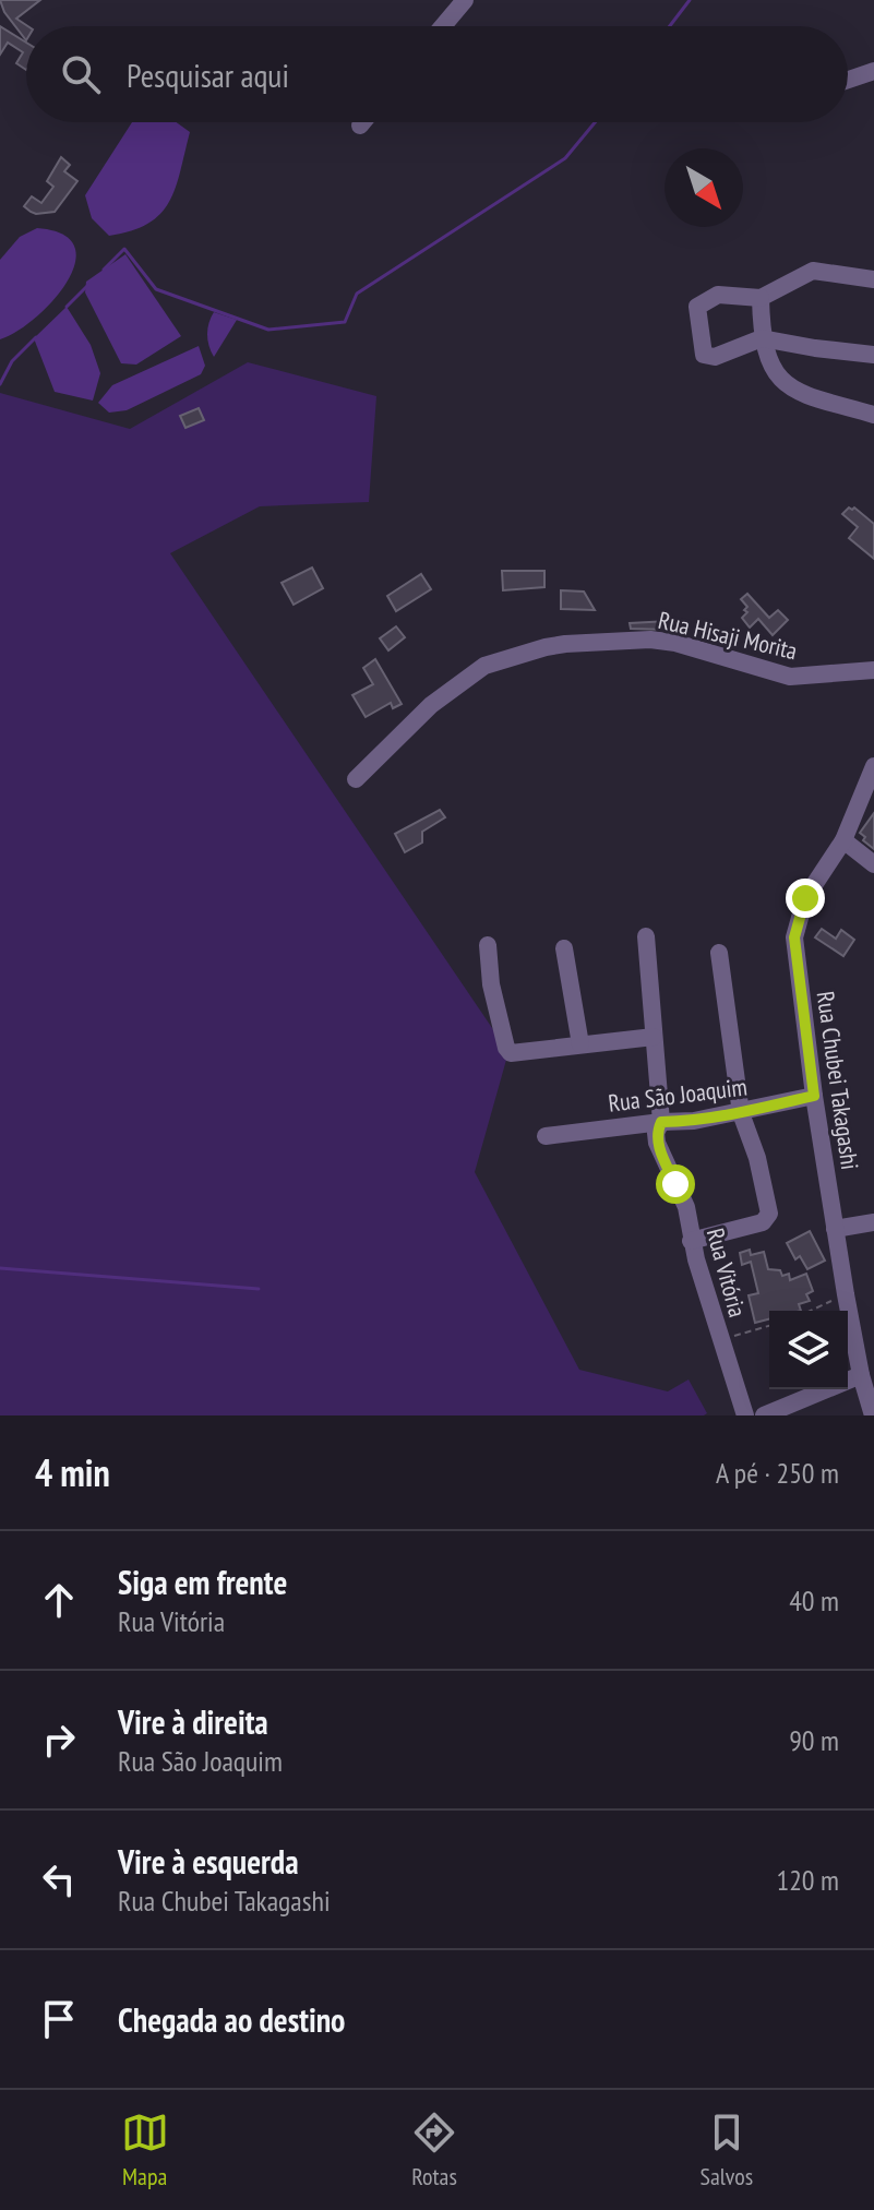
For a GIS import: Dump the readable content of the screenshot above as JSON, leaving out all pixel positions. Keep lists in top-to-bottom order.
{
  "streets": {
    "street": [
      "Rua Hisaji Morita",
      "Rua Chubei Takagashi",
      "Rua São Joaquim",
      "Rua Vitória"
    ]
  },
  "crossings": [
    ["Rua Chubei Takagashi", "Rua São Joaquim"],
    ["Rua São Joaquim", "Rua Vitória"]
  ],
  "north": "bottom right",
  "page": {
    "search": "Pesquisar aqui",
    "heading": ["4 min", "A pé · 250 m"],
    "list": [
      ["Siga em frente", "Rua Vitória", "40 m"],
      ["Vire à direita", "Rua São Joaquim", "90 m"],
      ["Vire à esquerda", "Rua Chubei Takagashi", "120 m"],
      "Chegada ao destino"
    ],
    "nav": ["Mapa", "Rotas", "Salvos"]
  }
}
